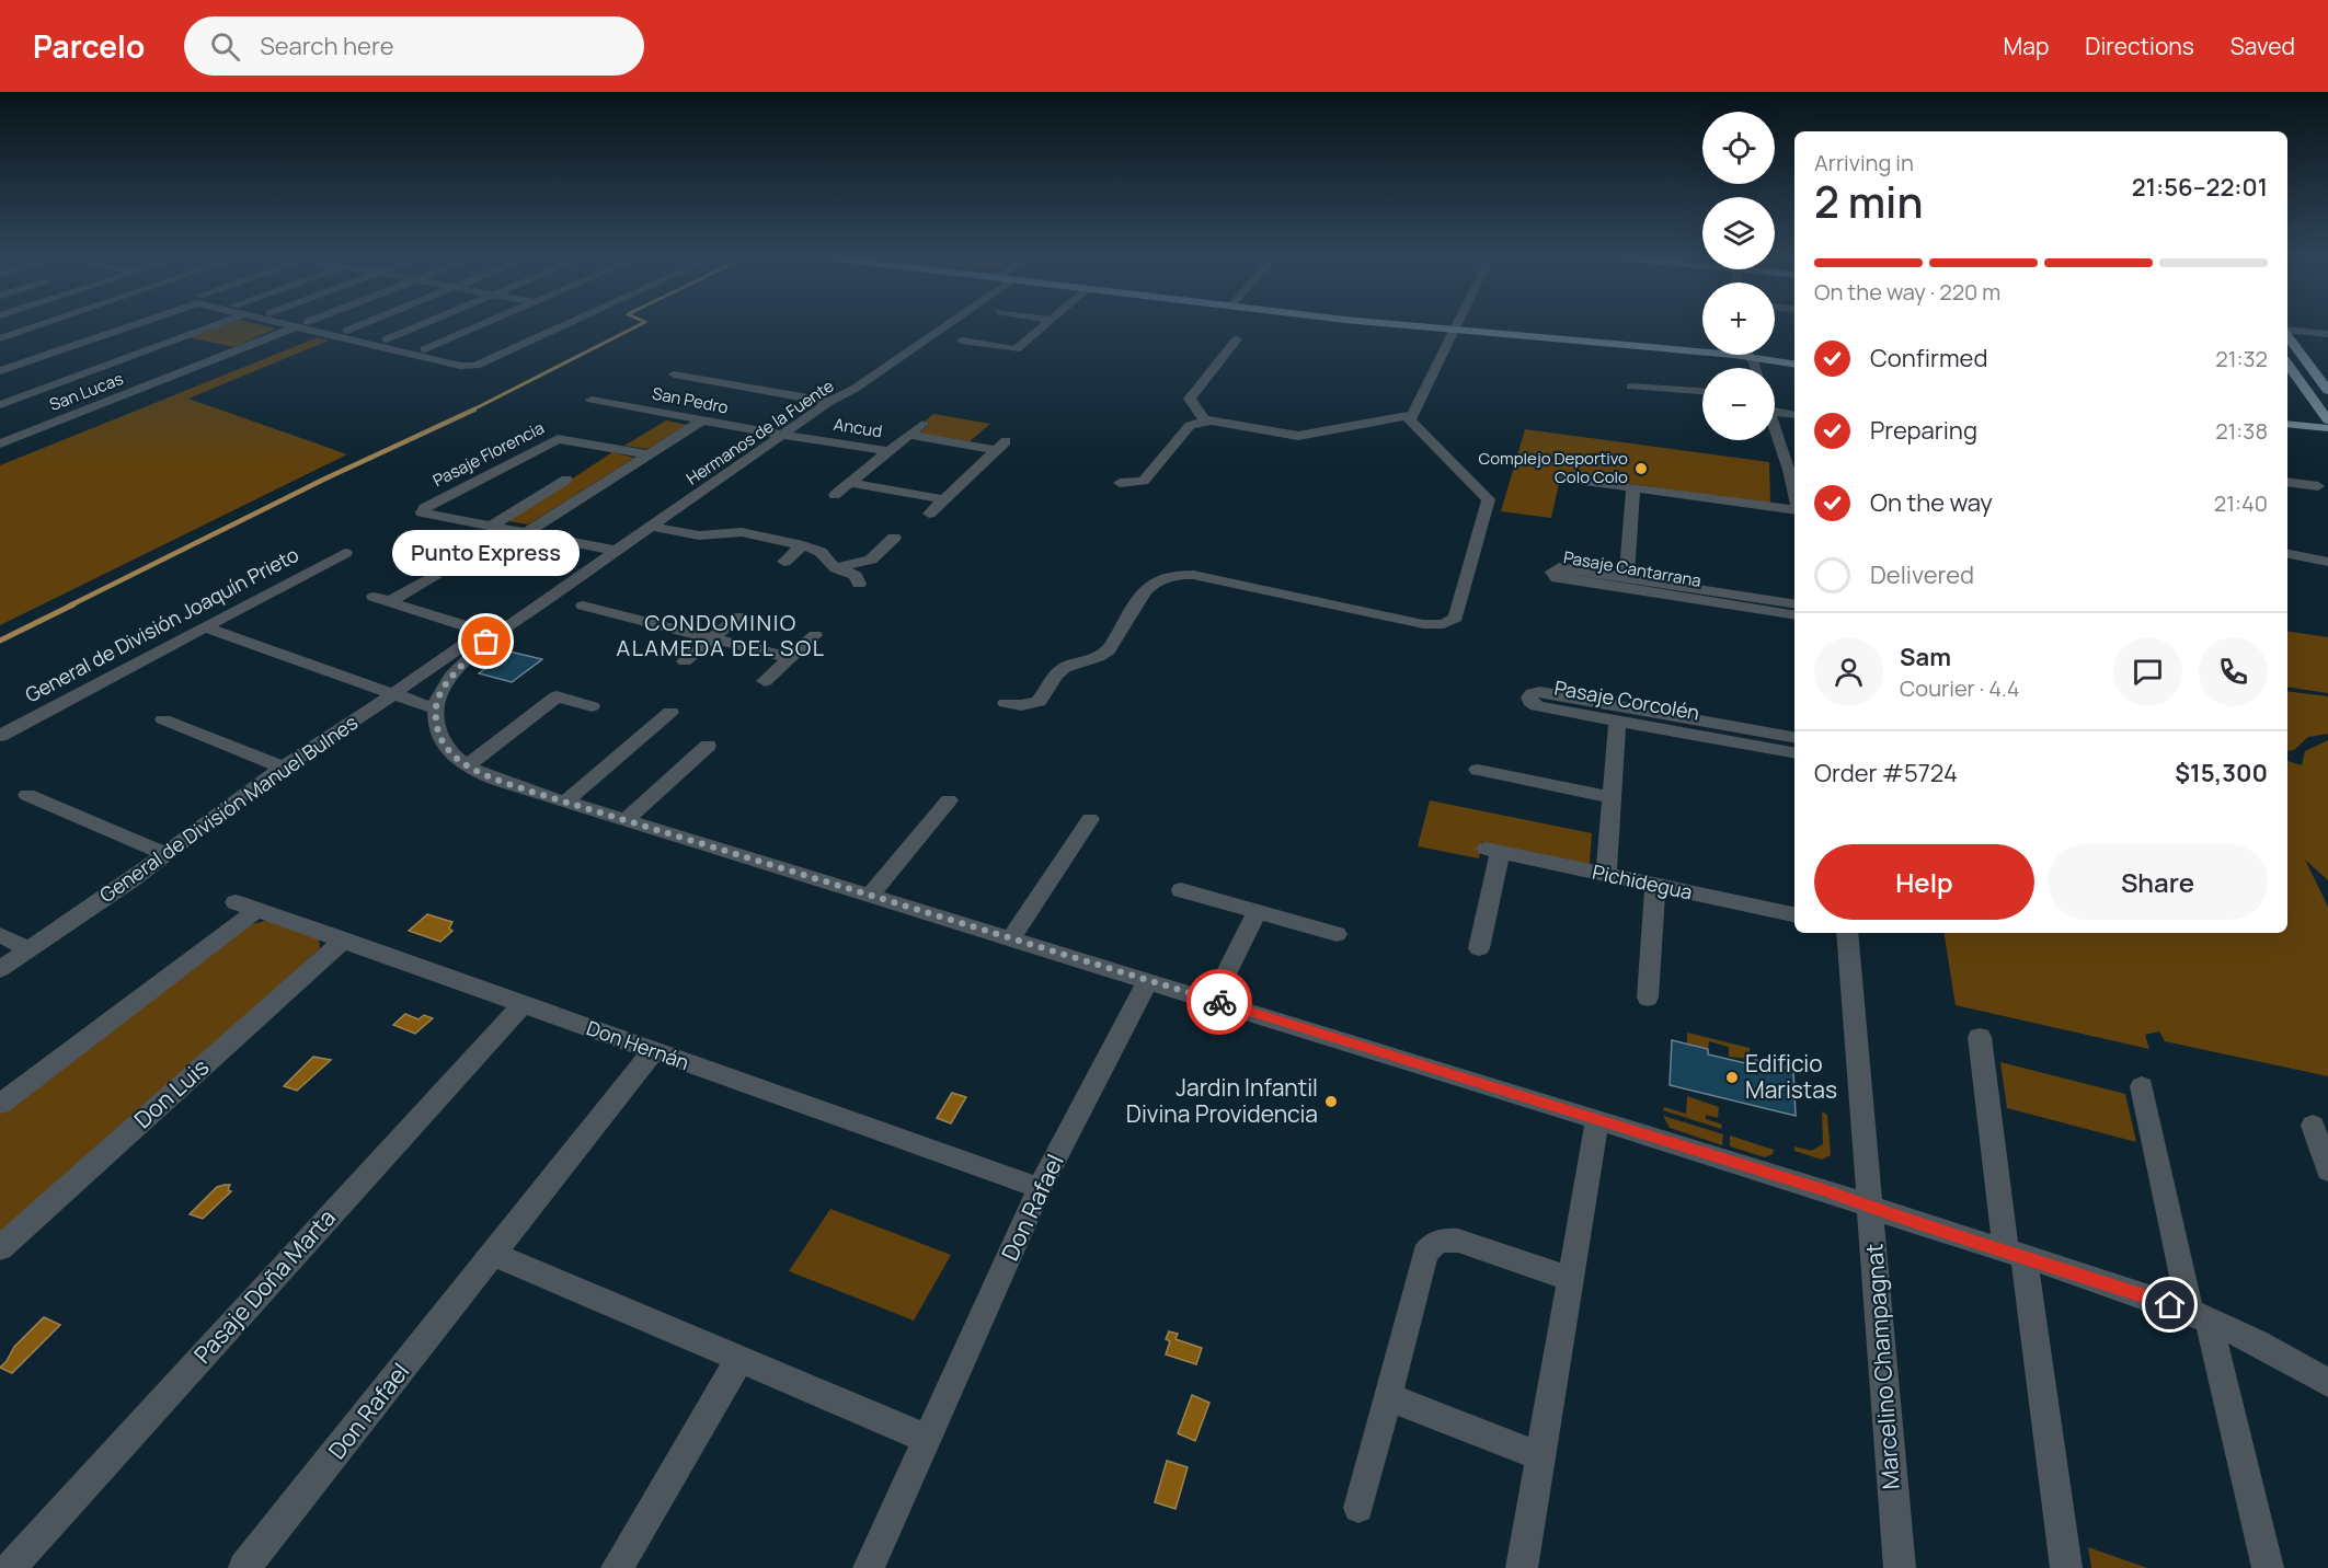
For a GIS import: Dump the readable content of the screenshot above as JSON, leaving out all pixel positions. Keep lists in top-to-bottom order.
{
  "streets": {
    "street": [
      "San Lucas",
      "San Pedro",
      "Ancud",
      "Hermanos de la Fuente",
      "Pasaje Florencia",
      "Pasaje Cantarrana",
      "General de División Joaquín Prieto",
      "Pasaje Corcolén",
      "General de División Manuel Bulnes",
      "Pichidegua",
      "Don Hernán",
      "Don Luis",
      "Don Rafael",
      "Pasaje Doña Marta",
      "Marcelino Champagnat"
    ]
  },
  "crossings": [
    ["San Pedro", "Ancud"],
    ["San Pedro", "Hermanos de la Fuente"],
    ["Ancud", "Hermanos de la Fuente"],
    ["Hermanos de la Fuente", "Pasaje Florencia"],
    ["Hermanos de la Fuente", "General de División Manuel Bulnes"],
    ["Don Hernán", "Don Luis"],
    ["Don Hernán", "Don Rafael"],
    ["Don Hernán", "Pasaje Doña Marta"]
  ],
  "districts": ["CONDOMINIO ALAMEDA DEL SOL"],
  "places": [
    "Complejo Deportivo Colo Colo",
    "Punto Express",
    "Edificio Maristas",
    "Jardin Infantil Divina Providencia"
  ],
  "page": {
    "header": "Parcelo",
    "search": "Search here",
    "nav": ["Map", "Directions", "Saved"],
    "map_buttons": ["+", "−"],
    "heading": ["2 min", "Arriving in", "21:56–22:01"],
    "panel": [
      "Sam",
      "Courier · 4.4",
      "Order #5724",
      "$15,300"
    ],
    "bar": "On the way · 220 m",
    "list": [
      ["Confirmed", "21:32"],
      ["Preparing", "21:38"],
      ["On the way", "21:40"],
      "Delivered"
    ],
    "bubble": "Punto Express",
    "buttons": ["Help", "Share"]
  }
}
